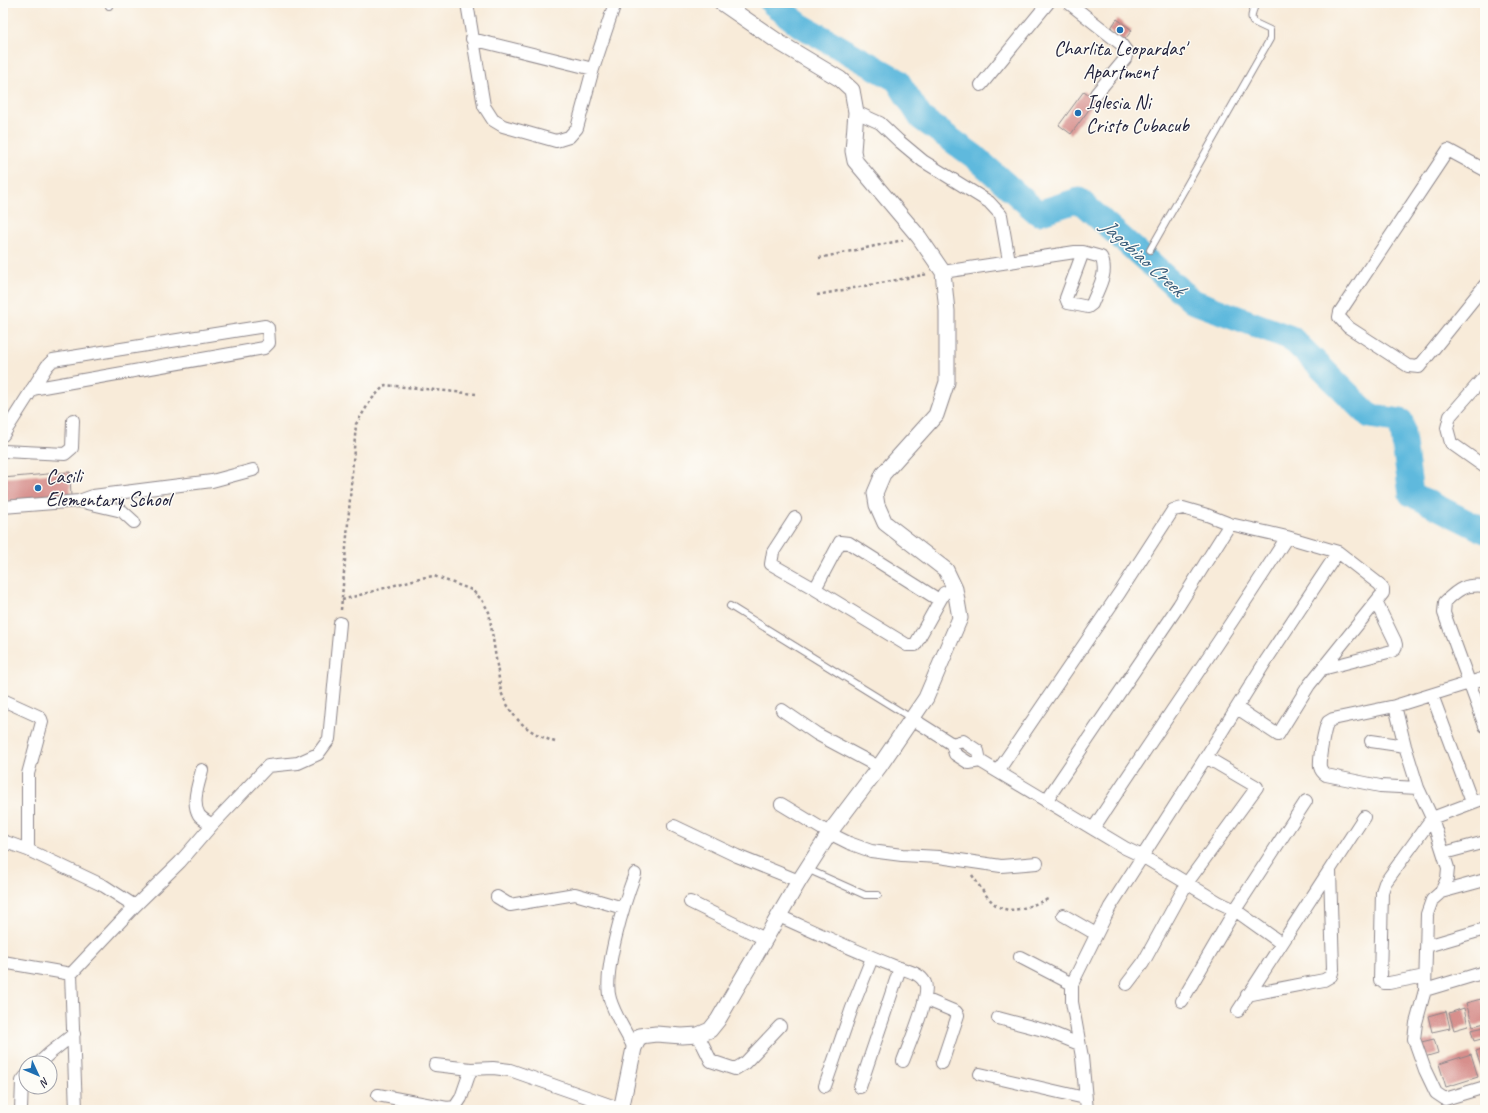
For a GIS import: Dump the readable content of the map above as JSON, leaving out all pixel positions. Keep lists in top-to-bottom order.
{
  "water": ["Jagobiao Creek"],
  "places": ["Charlita Leopardas' Apartment", "Iglesia Ni Cristo Cubacub", "Casili Elementary School"],
  "north": "bottom right"
}
